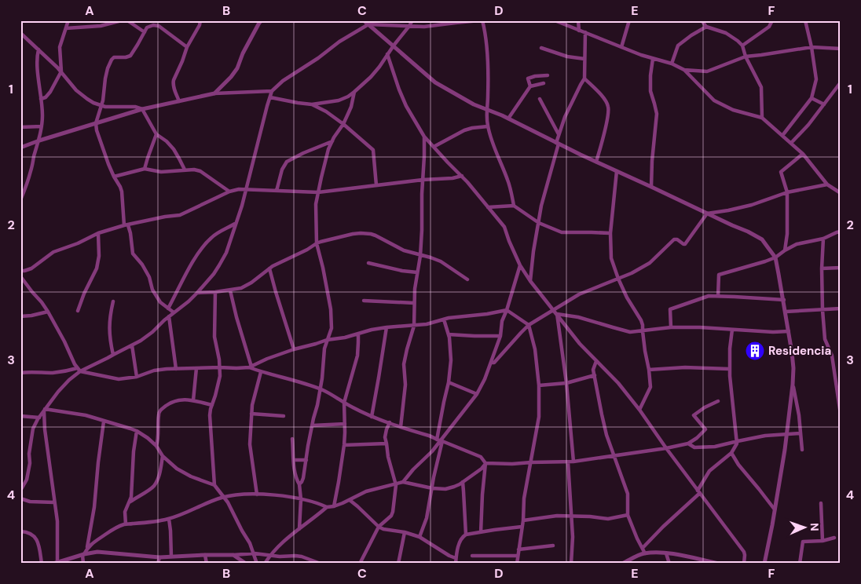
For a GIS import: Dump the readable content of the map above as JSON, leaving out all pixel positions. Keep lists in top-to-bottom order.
{
  "places": {
    "building": ["Residencia"]
  },
  "north": "right",
  "grid": {
    "columns": [
      "A",
      "B",
      "C",
      "D",
      "E",
      "F"
    ],
    "rows": [
      "1",
      "2",
      "3",
      "4"
    ]
  }
}
